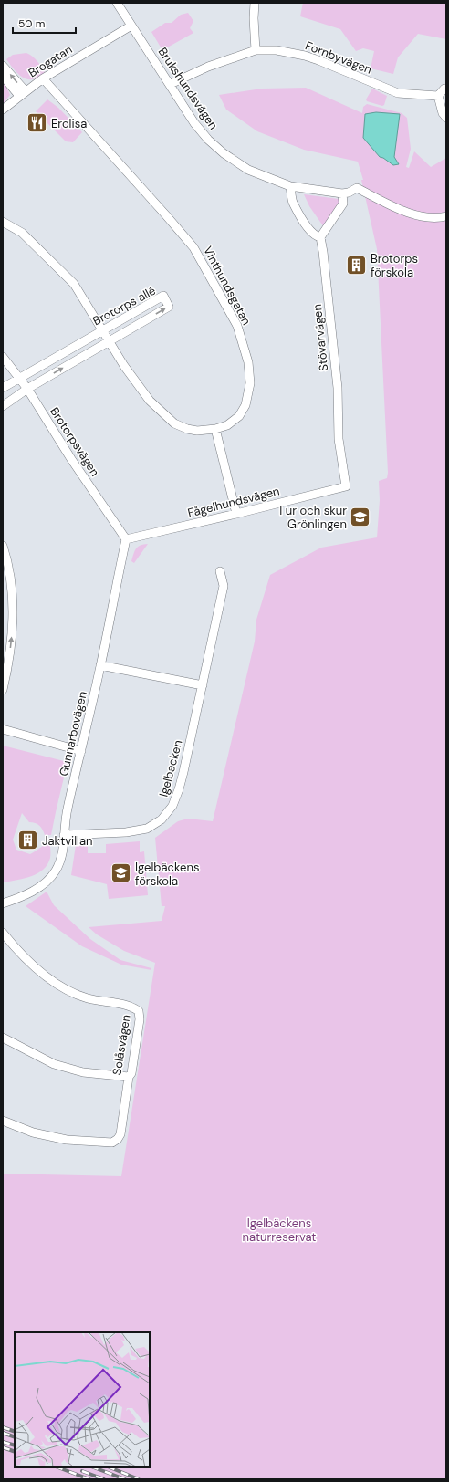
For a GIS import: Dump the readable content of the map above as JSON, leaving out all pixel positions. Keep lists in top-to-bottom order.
{
  "streets": {
    "street": [
      "Fornbyvägen",
      "Brogatan",
      "Brukshundsvägen",
      "Vinthundsgatan",
      "Brotorps allé",
      "Stövarvägen",
      "Brotorpsvägen",
      "Fågelhundsvägen",
      "Gunnarbovägen",
      "Igelbacken",
      "Solåsvägen"
    ]
  },
  "crossings": [
    ["Fornbyvägen", "Brukshundsvägen"],
    ["Brogatan", "Brukshundsvägen"],
    ["Brogatan", "Vinthundsgatan"],
    ["Vinthundsgatan", "Brotorps allé"],
    ["Brotorps allé", "Brotorpsvägen"],
    ["Stövarvägen", "Fågelhundsvägen"],
    ["Brotorpsvägen", "Fågelhundsvägen"],
    ["Brotorpsvägen", "Gunnarbovägen"],
    ["Fågelhundsvägen", "Gunnarbovägen"],
    ["Gunnarbovägen", "Igelbacken"]
  ],
  "parks": ["Igelbäckens naturreservat"],
  "places": {
    "restaurant": ["Erolisa"],
    "building": ["Brotorps förskola", "Jaktvillan"],
    "school or university": ["I ur och skur Grönlingen", "Igelbäckens förskola"]
  },
  "scale_bar": "50 m"
}
